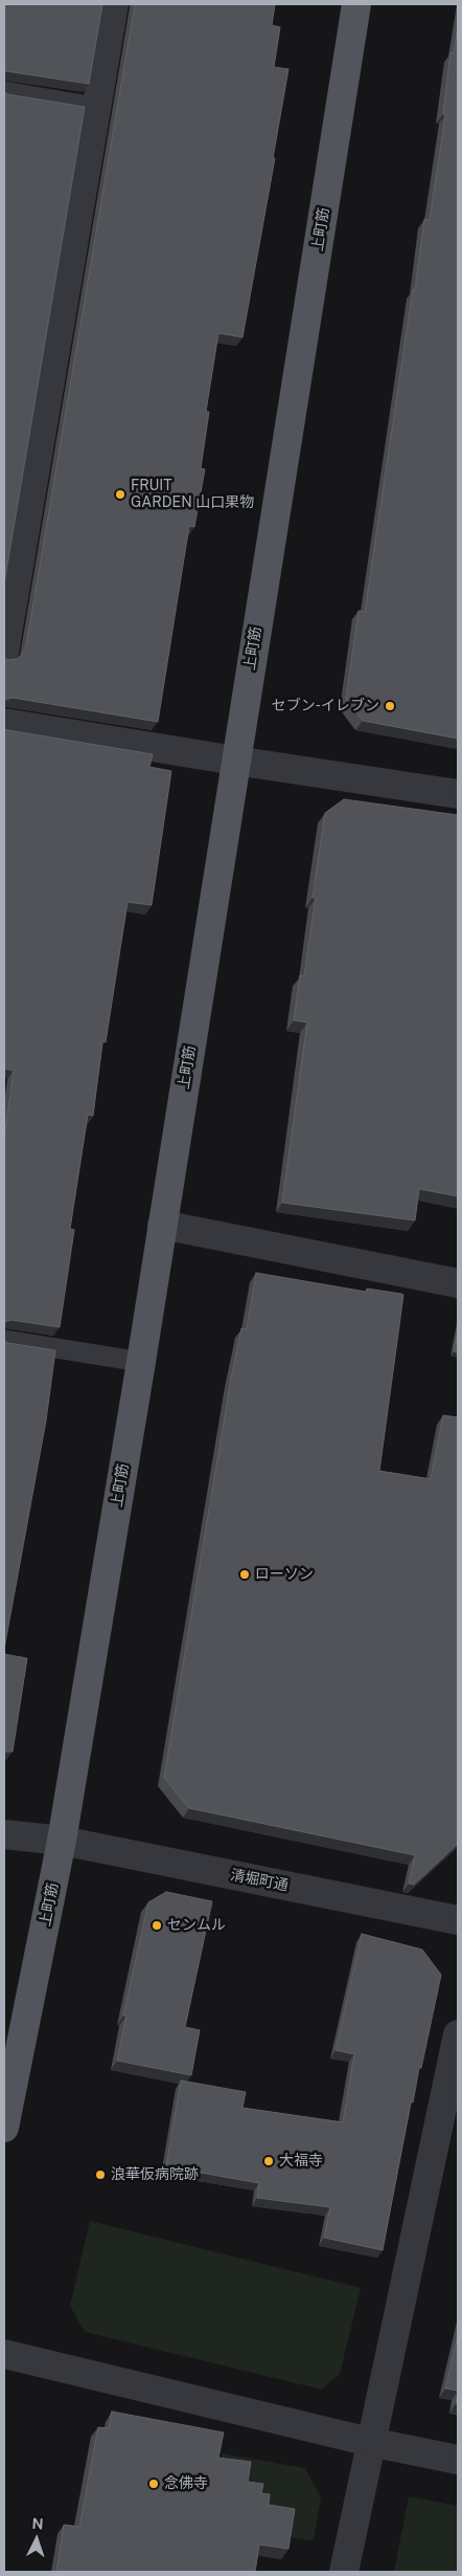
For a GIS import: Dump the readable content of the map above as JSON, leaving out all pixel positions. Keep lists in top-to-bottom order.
{
  "streets": {
    "main road": ["上町筋"],
    "street": ["清堀町通"]
  },
  "crossings": [
    ["上町筋", "清堀町通"]
  ],
  "places": [
    "FRUIT GARDEN 山口果物",
    "セブン-イレブン",
    "ローソン",
    "センムル",
    "大福寺",
    "浪華仮病院跡",
    "念佛寺"
  ],
  "north": "top"
}
